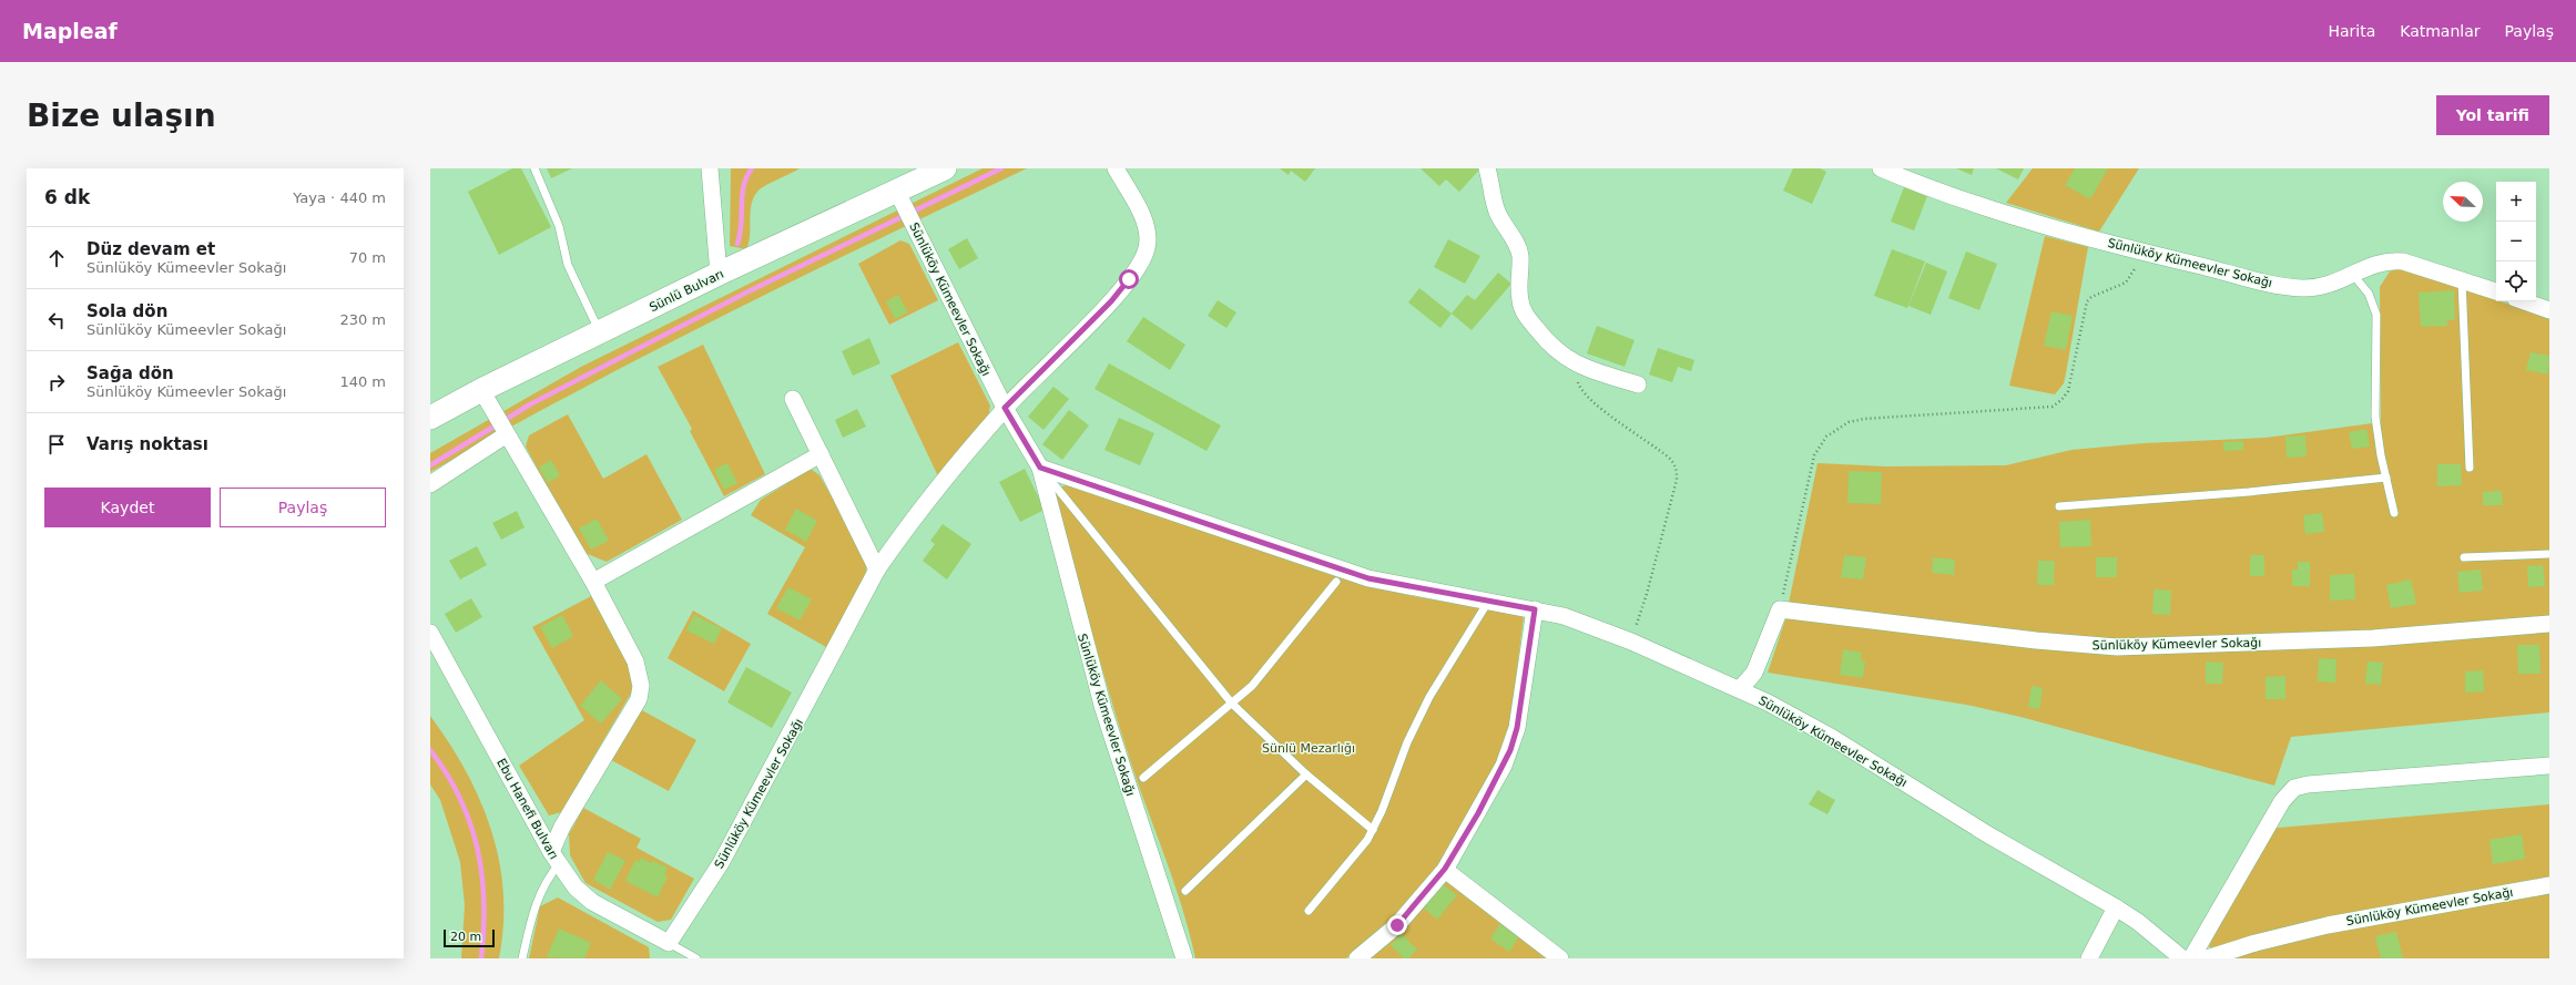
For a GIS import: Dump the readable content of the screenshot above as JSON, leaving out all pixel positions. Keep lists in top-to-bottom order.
{
  "streets": {
    "main road": ["Sünlü Bulvarı"],
    "street": ["Sünlüköy Kümeevler Sokağı", "Ebu Hanefi Bulvarı"]
  },
  "crossings": [
    ["Sünlüköy Kümeevler Sokağı", "Sünlü Bulvarı"],
    ["Sünlüköy Kümeevler Sokağı", "Ebu Hanefi Bulvarı"]
  ],
  "parks": ["Sünlü Mezarlığı"],
  "scale_bar": "20 m",
  "north": "top left",
  "page": {
    "header": "Mapleaf",
    "nav": ["Harita", "Katmanlar", "Paylaş"],
    "buttons": [
      "Yol tarifi",
      ["Kaydet", "Paylaş"]
    ],
    "title": "Bize ulaşın",
    "heading": ["6 dk", "Yaya · 440 m"],
    "map_buttons": ["+", "−"],
    "list": [
      ["Düz devam et", "Sünlüköy Kümeevler Sokağı", "70 m"],
      ["Sola dön", "Sünlüköy Kümeevler Sokağı", "230 m"],
      ["Sağa dön", "Sünlüköy Kümeevler Sokağı", "140 m"],
      "Varış noktası"
    ],
    "scale": "20 m"
  }
}
